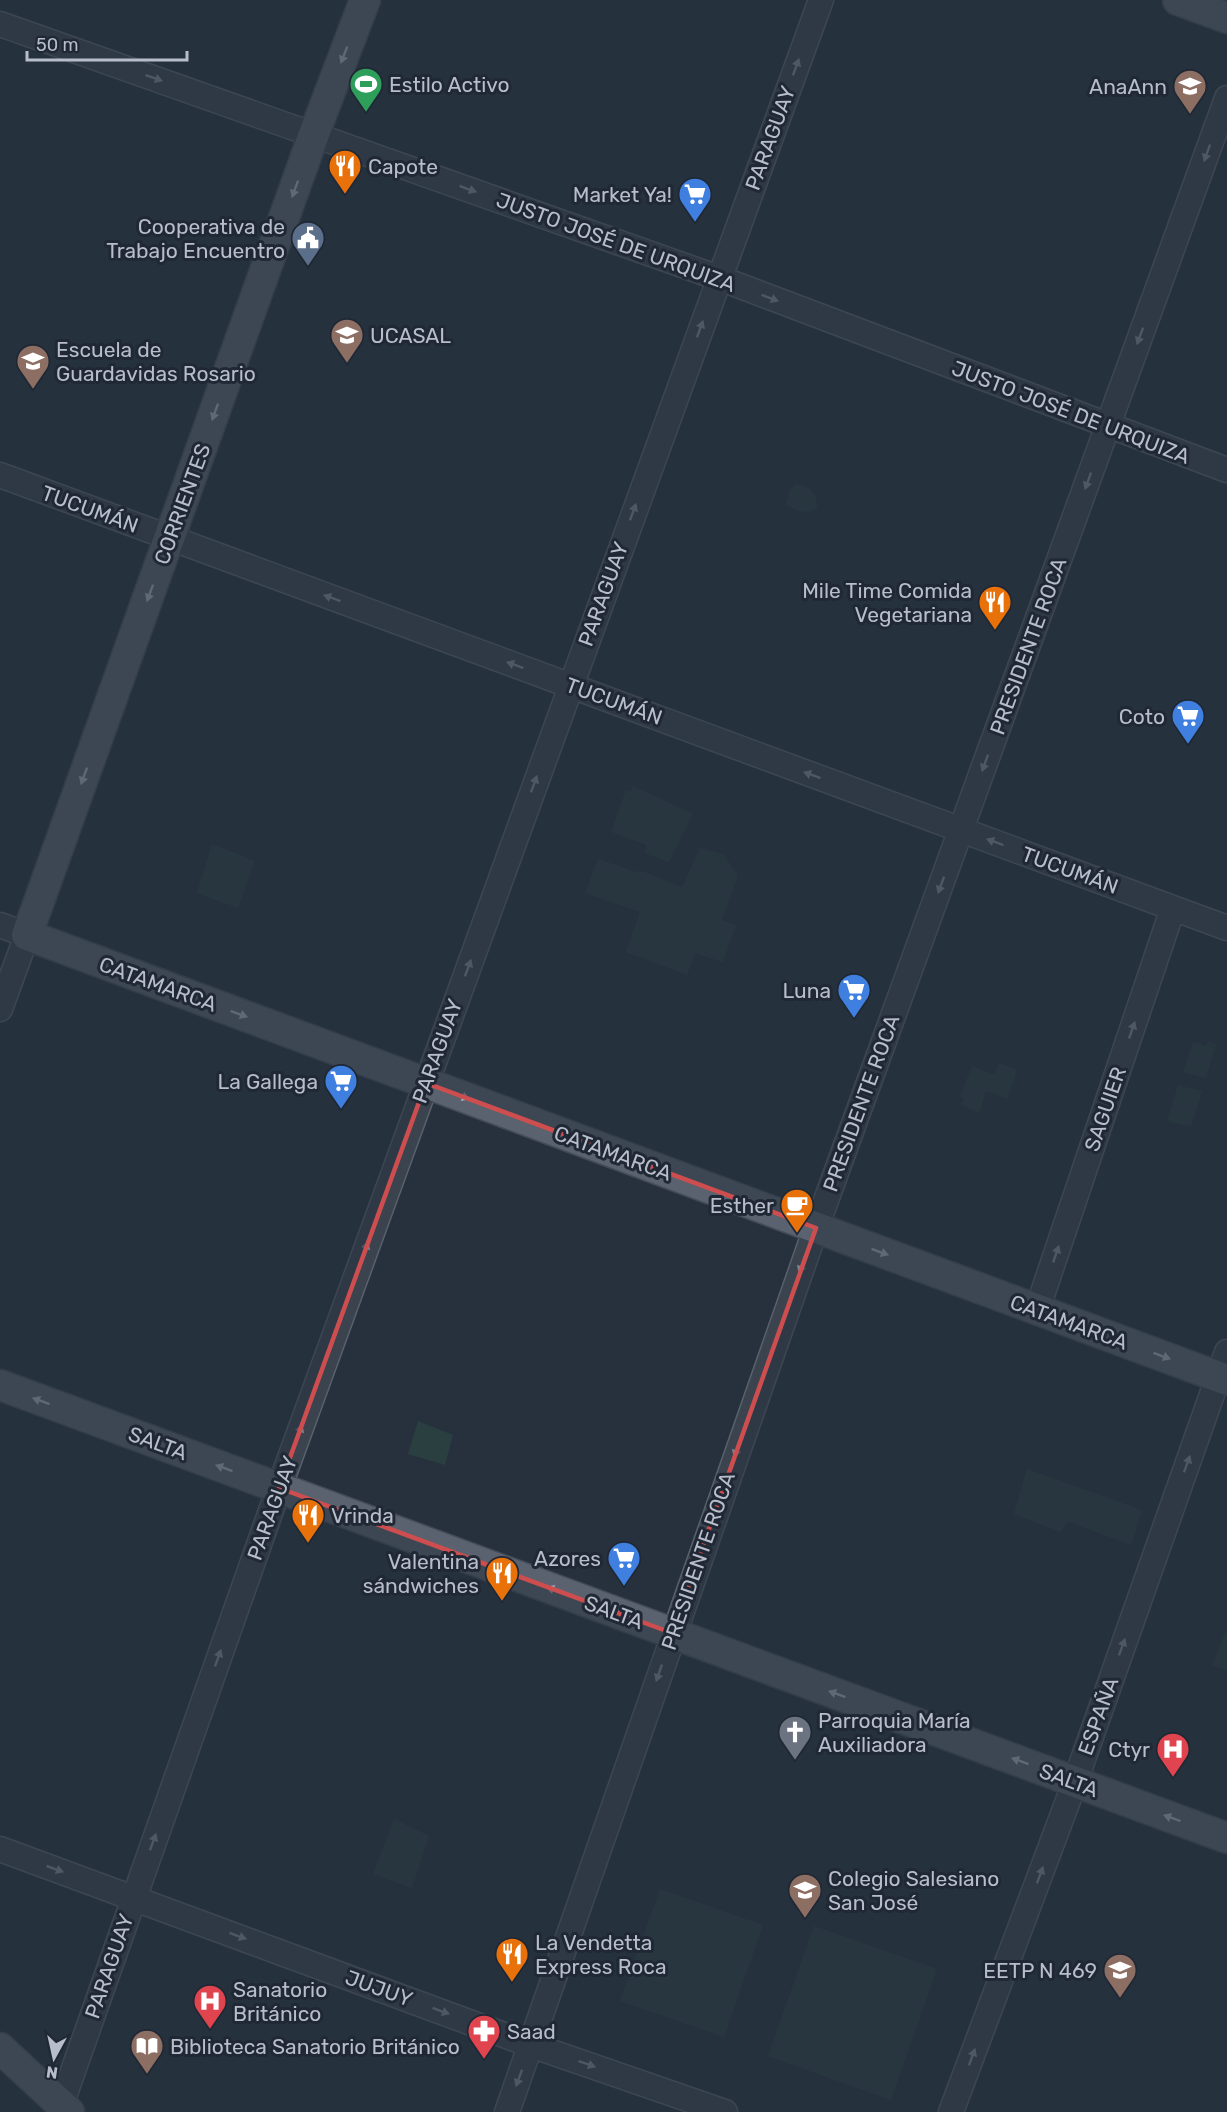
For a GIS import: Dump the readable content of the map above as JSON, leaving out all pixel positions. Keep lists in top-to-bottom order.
{
  "streets": {
    "main road": ["CORRIENTES", "CATAMARCA", "SALTA"],
    "street": [
      "PARAGUAY",
      "JUSTO JOSÉ DE URQUIZA",
      "TUCUMÁN",
      "PRESIDENTE ROCA",
      "SAGUIER",
      "ESPAÑA",
      "JUJUY"
    ]
  },
  "crossings": [
    ["PARAGUAY", "JUSTO JOSÉ DE URQUIZA"],
    ["PARAGUAY", "TUCUMÁN"],
    ["PARAGUAY", "CATAMARCA"],
    ["PARAGUAY", "SALTA"],
    ["PARAGUAY", "JUJUY"],
    ["JUSTO JOSÉ DE URQUIZA", "CORRIENTES"],
    ["JUSTO JOSÉ DE URQUIZA", "PRESIDENTE ROCA"],
    ["CORRIENTES", "TUCUMÁN"],
    ["CORRIENTES", "CATAMARCA"],
    ["TUCUMÁN", "PRESIDENTE ROCA"],
    ["TUCUMÁN", "SAGUIER"],
    ["PRESIDENTE ROCA", "CATAMARCA"],
    ["PRESIDENTE ROCA", "SALTA"],
    ["PRESIDENTE ROCA", "JUJUY"],
    ["CATAMARCA", "SAGUIER"],
    ["CATAMARCA", "ESPAÑA"],
    ["SALTA", "ESPAÑA"]
  ],
  "one_way": [
    "PARAGUAY",
    "JUSTO JOSÉ DE URQUIZA",
    "CORRIENTES",
    "TUCUMÁN",
    "PRESIDENTE ROCA",
    "CATAMARCA",
    "SAGUIER",
    "SALTA",
    "ESPAÑA",
    "JUJUY"
  ],
  "places": {
    "sports": ["Estilo Activo"],
    "school or university": [
      "AnaAnn",
      "UCASAL",
      "Escuela de Guardavidas Rosario",
      "Colegio Salesiano San José",
      "EETP N 469"
    ],
    "restaurant": [
      "Capote",
      "Mile Time Comida Vegetariana",
      "Vrinda",
      "Valentina sándwiches",
      "La Vendetta Express Roca"
    ],
    "supermarket": [
      "Market Ya!",
      "Coto",
      "Luna",
      "La Gallega",
      "Azores"
    ],
    "public building": ["Cooperativa de Trabajo Encuentro"],
    "cafe": ["Esther"],
    "church": ["Parroquia María Auxiliadora"],
    "hospital": ["Ctyr", "Sanatorio Británico"],
    "pharmacy": ["Saad"],
    "library": ["Biblioteca Sanatorio Británico"]
  },
  "scale_bar": "50 m",
  "north": "bottom"
}
